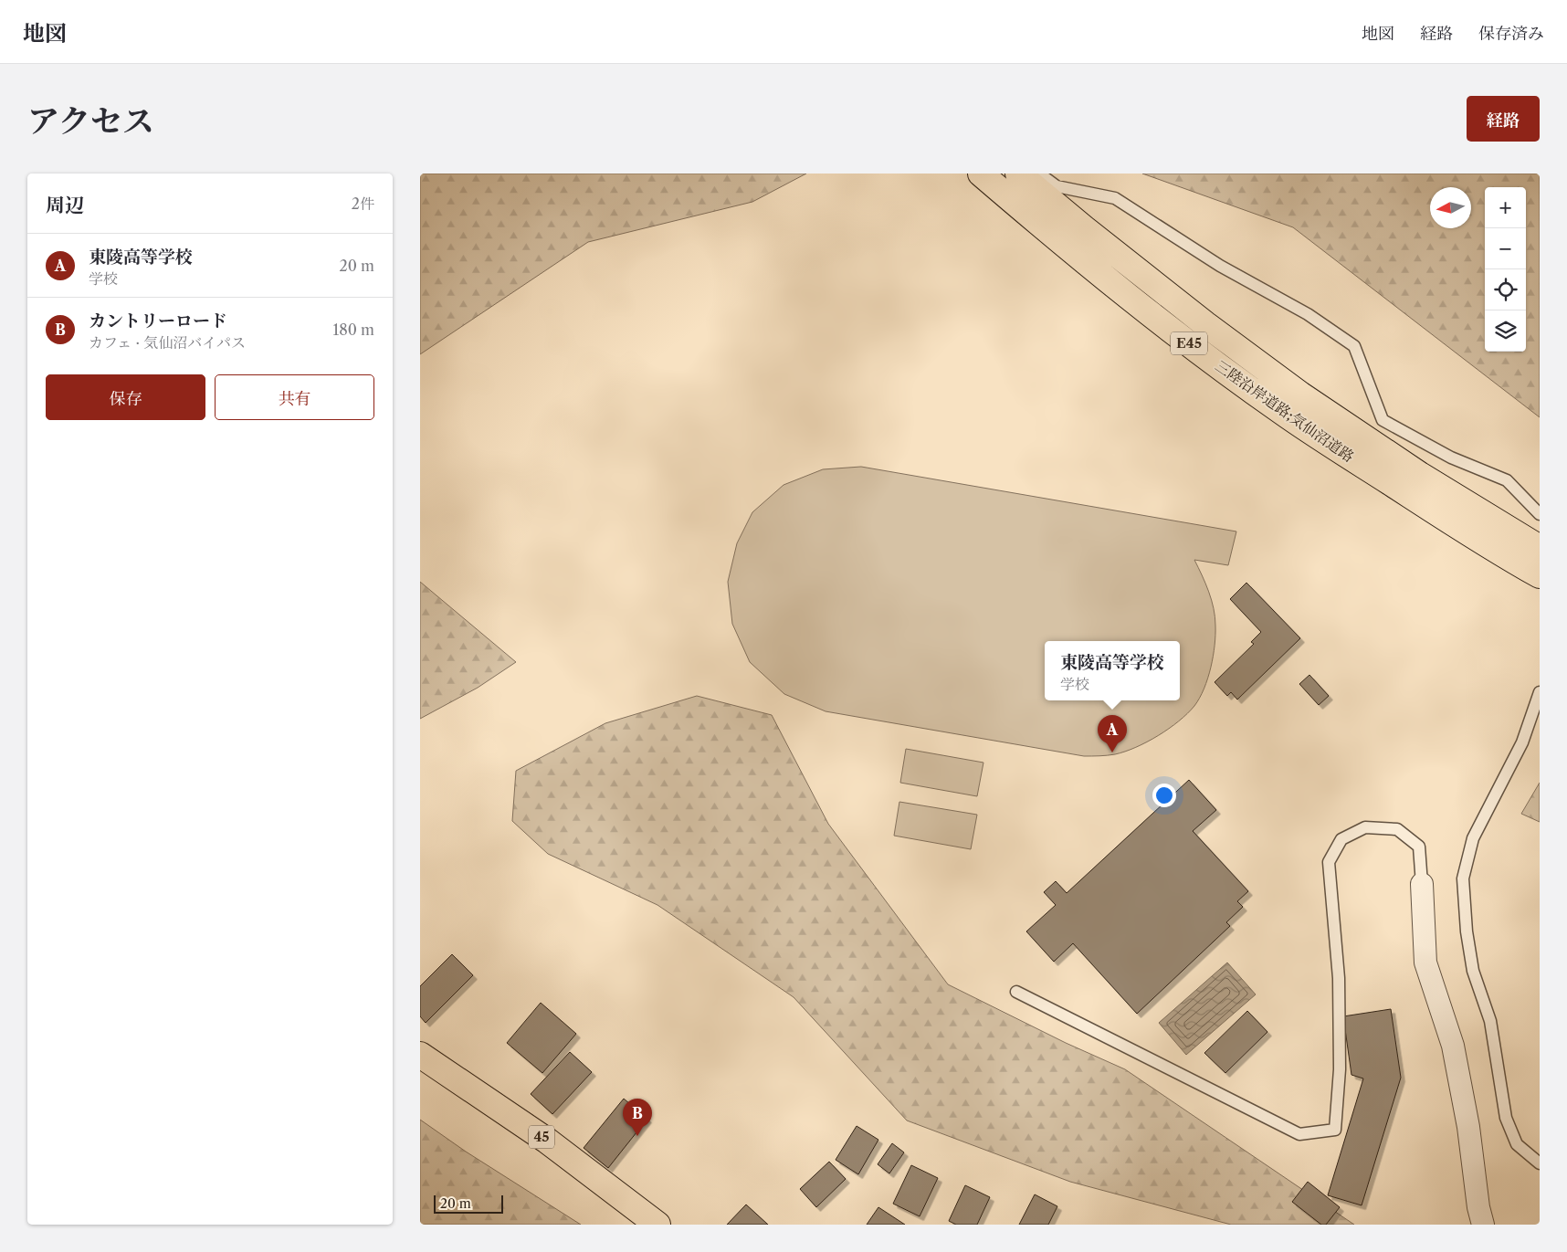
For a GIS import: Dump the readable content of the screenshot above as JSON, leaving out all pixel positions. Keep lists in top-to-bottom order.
{
  "streets": {
    "highway": ["E45", "三陸沿岸道路;気仙沼道路", "45"]
  },
  "scale_bar": "20 m",
  "north": "left",
  "page": {
    "header": "地図",
    "nav": ["地図", "経路", "保存済み"],
    "title": "アクセス",
    "buttons": [
      "経路",
      ["保存", "共有"]
    ],
    "heading": ["周辺", "2件"],
    "map_buttons": ["+", "−"],
    "list": [
      {
        "mark": "A",
        "name": "東陵高等学校",
        "note": "学校",
        "value": "20 m"
      },
      {
        "mark": "B",
        "name": "カントリーロード",
        "note": "カフェ · 気仙沼バイパス",
        "value": "180 m"
      }
    ],
    "popup": ["東陵高等学校", "学校"],
    "pins": ["A", "B"],
    "scale": "20 m"
  }
}
